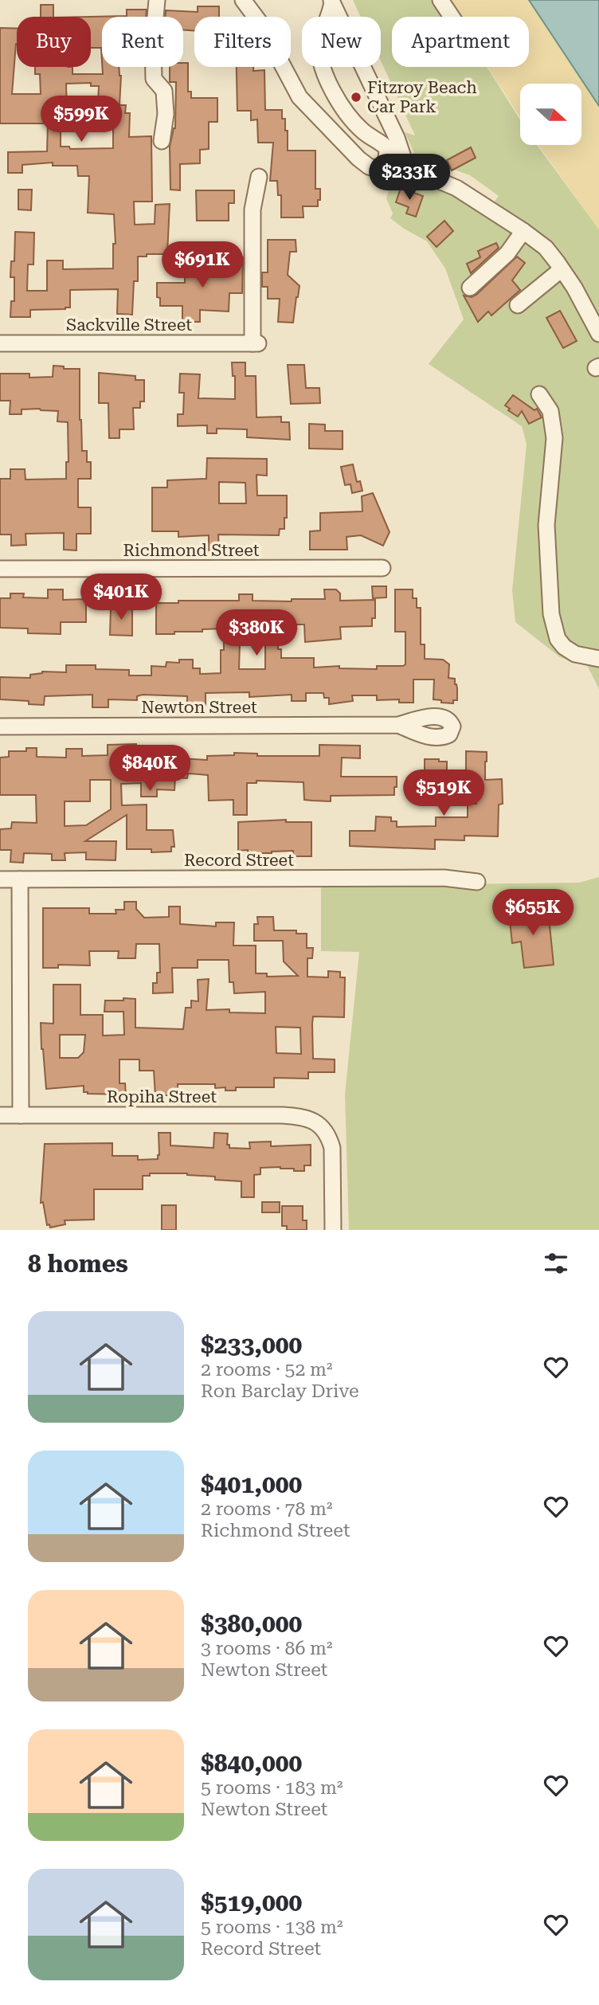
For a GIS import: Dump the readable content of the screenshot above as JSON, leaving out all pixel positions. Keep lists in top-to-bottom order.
{
  "streets": {
    "street": [
      "Sackville Street",
      "Richmond Street",
      "Newton Street",
      "Record Street",
      "Ropiha Street"
    ]
  },
  "places": ["Fitzroy Beach Car Park"],
  "north": "right",
  "page": {
    "chip": [
      "Buy",
      "Rent",
      "Filters",
      "New",
      "Apartment"
    ],
    "price": [
      "$599K",
      "$233K",
      "$691K",
      "$401K",
      "$380K",
      "$840K",
      "$519K",
      "$655K"
    ],
    "heading": "8 homes",
    "list": [
      {
        "name": "$233,000",
        "note": "2 rooms · 52 m² · Ron Barclay Drive"
      },
      {
        "name": "$401,000",
        "note": "2 rooms · 78 m² · Richmond Street"
      },
      {
        "name": "$380,000",
        "note": "3 rooms · 86 m² · Newton Street"
      },
      {
        "name": "$840,000",
        "note": "5 rooms · 183 m² · Newton Street"
      },
      {
        "name": "$519,000",
        "note": "5 rooms · 138 m² · Record Street"
      }
    ]
  }
}
